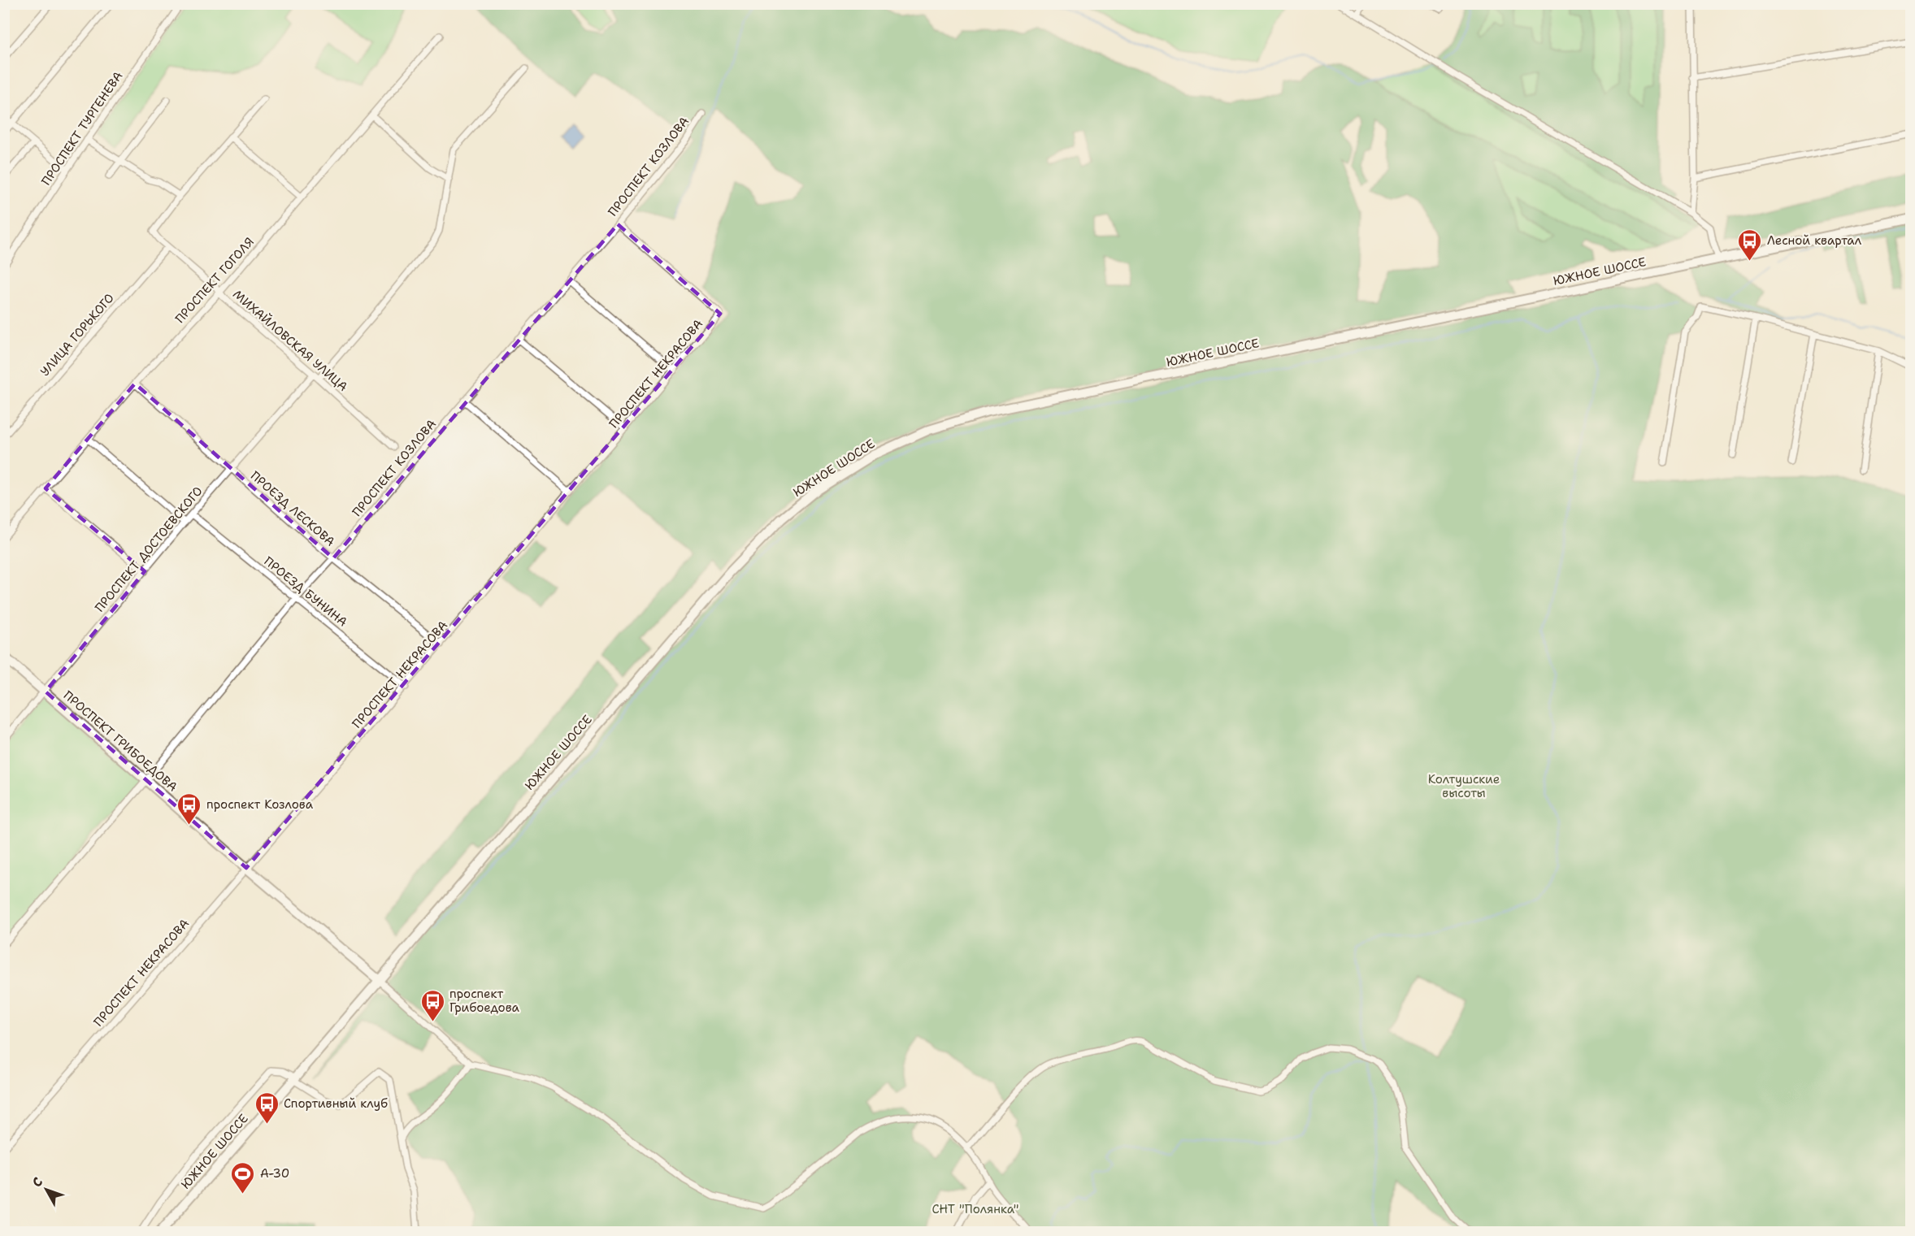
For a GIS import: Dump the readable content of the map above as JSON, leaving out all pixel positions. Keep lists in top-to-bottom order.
{
  "streets": {
    "street": [
      "ПРОСПЕКТ ТУРГЕНЕВА",
      "ПРОСПЕКТ КОЗЛОВА",
      "ЮЖНОЕ ШОССЕ",
      "ПРОСПЕКТ ГОГОЛЯ",
      "УЛИЦА ГОРЬКОГО",
      "МИХАЙЛОВСКАЯ УЛИЦА",
      "ПРОСПЕКТ НЕКРАСОВА",
      "ПРОЕЗД ЛЕСКОВА",
      "ПРОСПЕКТ ДОСТОЕВСКОГО",
      "ПРОЕЗД БУНИНА",
      "ПРОСПЕКТ ГРИБОЕДОВА"
    ]
  },
  "crossings": [
    ["ПРОСПЕКТ КОЗЛОВА", "ПРОСПЕКТ НЕКРАСОВА"],
    ["ПРОСПЕКТ КОЗЛОВА", "ПРОЕЗД ЛЕСКОВА"],
    ["ПРОСПЕКТ КОЗЛОВА", "ПРОЕЗД БУНИНА"],
    ["ПРОСПЕКТ КОЗЛОВА", "ПРОСПЕКТ ГРИБОЕДОВА"],
    ["ЮЖНОЕ ШОССЕ", "ПРОСПЕКТ ГРИБОЕДОВА"],
    ["ПРОСПЕКТ ГОГОЛЯ", "МИХАЙЛОВСКАЯ УЛИЦА"],
    ["ПРОСПЕКТ ГОГОЛЯ", "ПРОЕЗД ЛЕСКОВА"],
    ["УЛИЦА ГОРЬКОГО", "МИХАЙЛОВСКАЯ УЛИЦА"],
    ["МИХАЙЛОВСКАЯ УЛИЦА", "ПРОСПЕКТ ДОСТОЕВСКОГО"],
    ["ПРОСПЕКТ НЕКРАСОВА", "ПРОЕЗД ЛЕСКОВА"],
    ["ПРОСПЕКТ НЕКРАСОВА", "ПРОЕЗД БУНИНА"],
    ["ПРОСПЕКТ НЕКРАСОВА", "ПРОСПЕКТ ГРИБОЕДОВА"],
    ["ПРОЕЗД ЛЕСКОВА", "ПРОСПЕКТ ДОСТОЕВСКОГО"],
    ["ПРОСПЕКТ ДОСТОЕВСКОГО", "ПРОЕЗД БУНИНА"],
    ["ПРОСПЕКТ ДОСТОЕВСКОГО", "ПРОСПЕКТ ГРИБОЕДОВА"]
  ],
  "parks": ["Колтушские высоты", "СНТ \"Полянка\""],
  "places": {
    "bus stop": [
      "Лесной квартал",
      "проспект Козлова",
      "проспект Грибоедова",
      "Спортивный клуб"
    ],
    "sports": ["А-30"]
  },
  "north": "top left"
}
